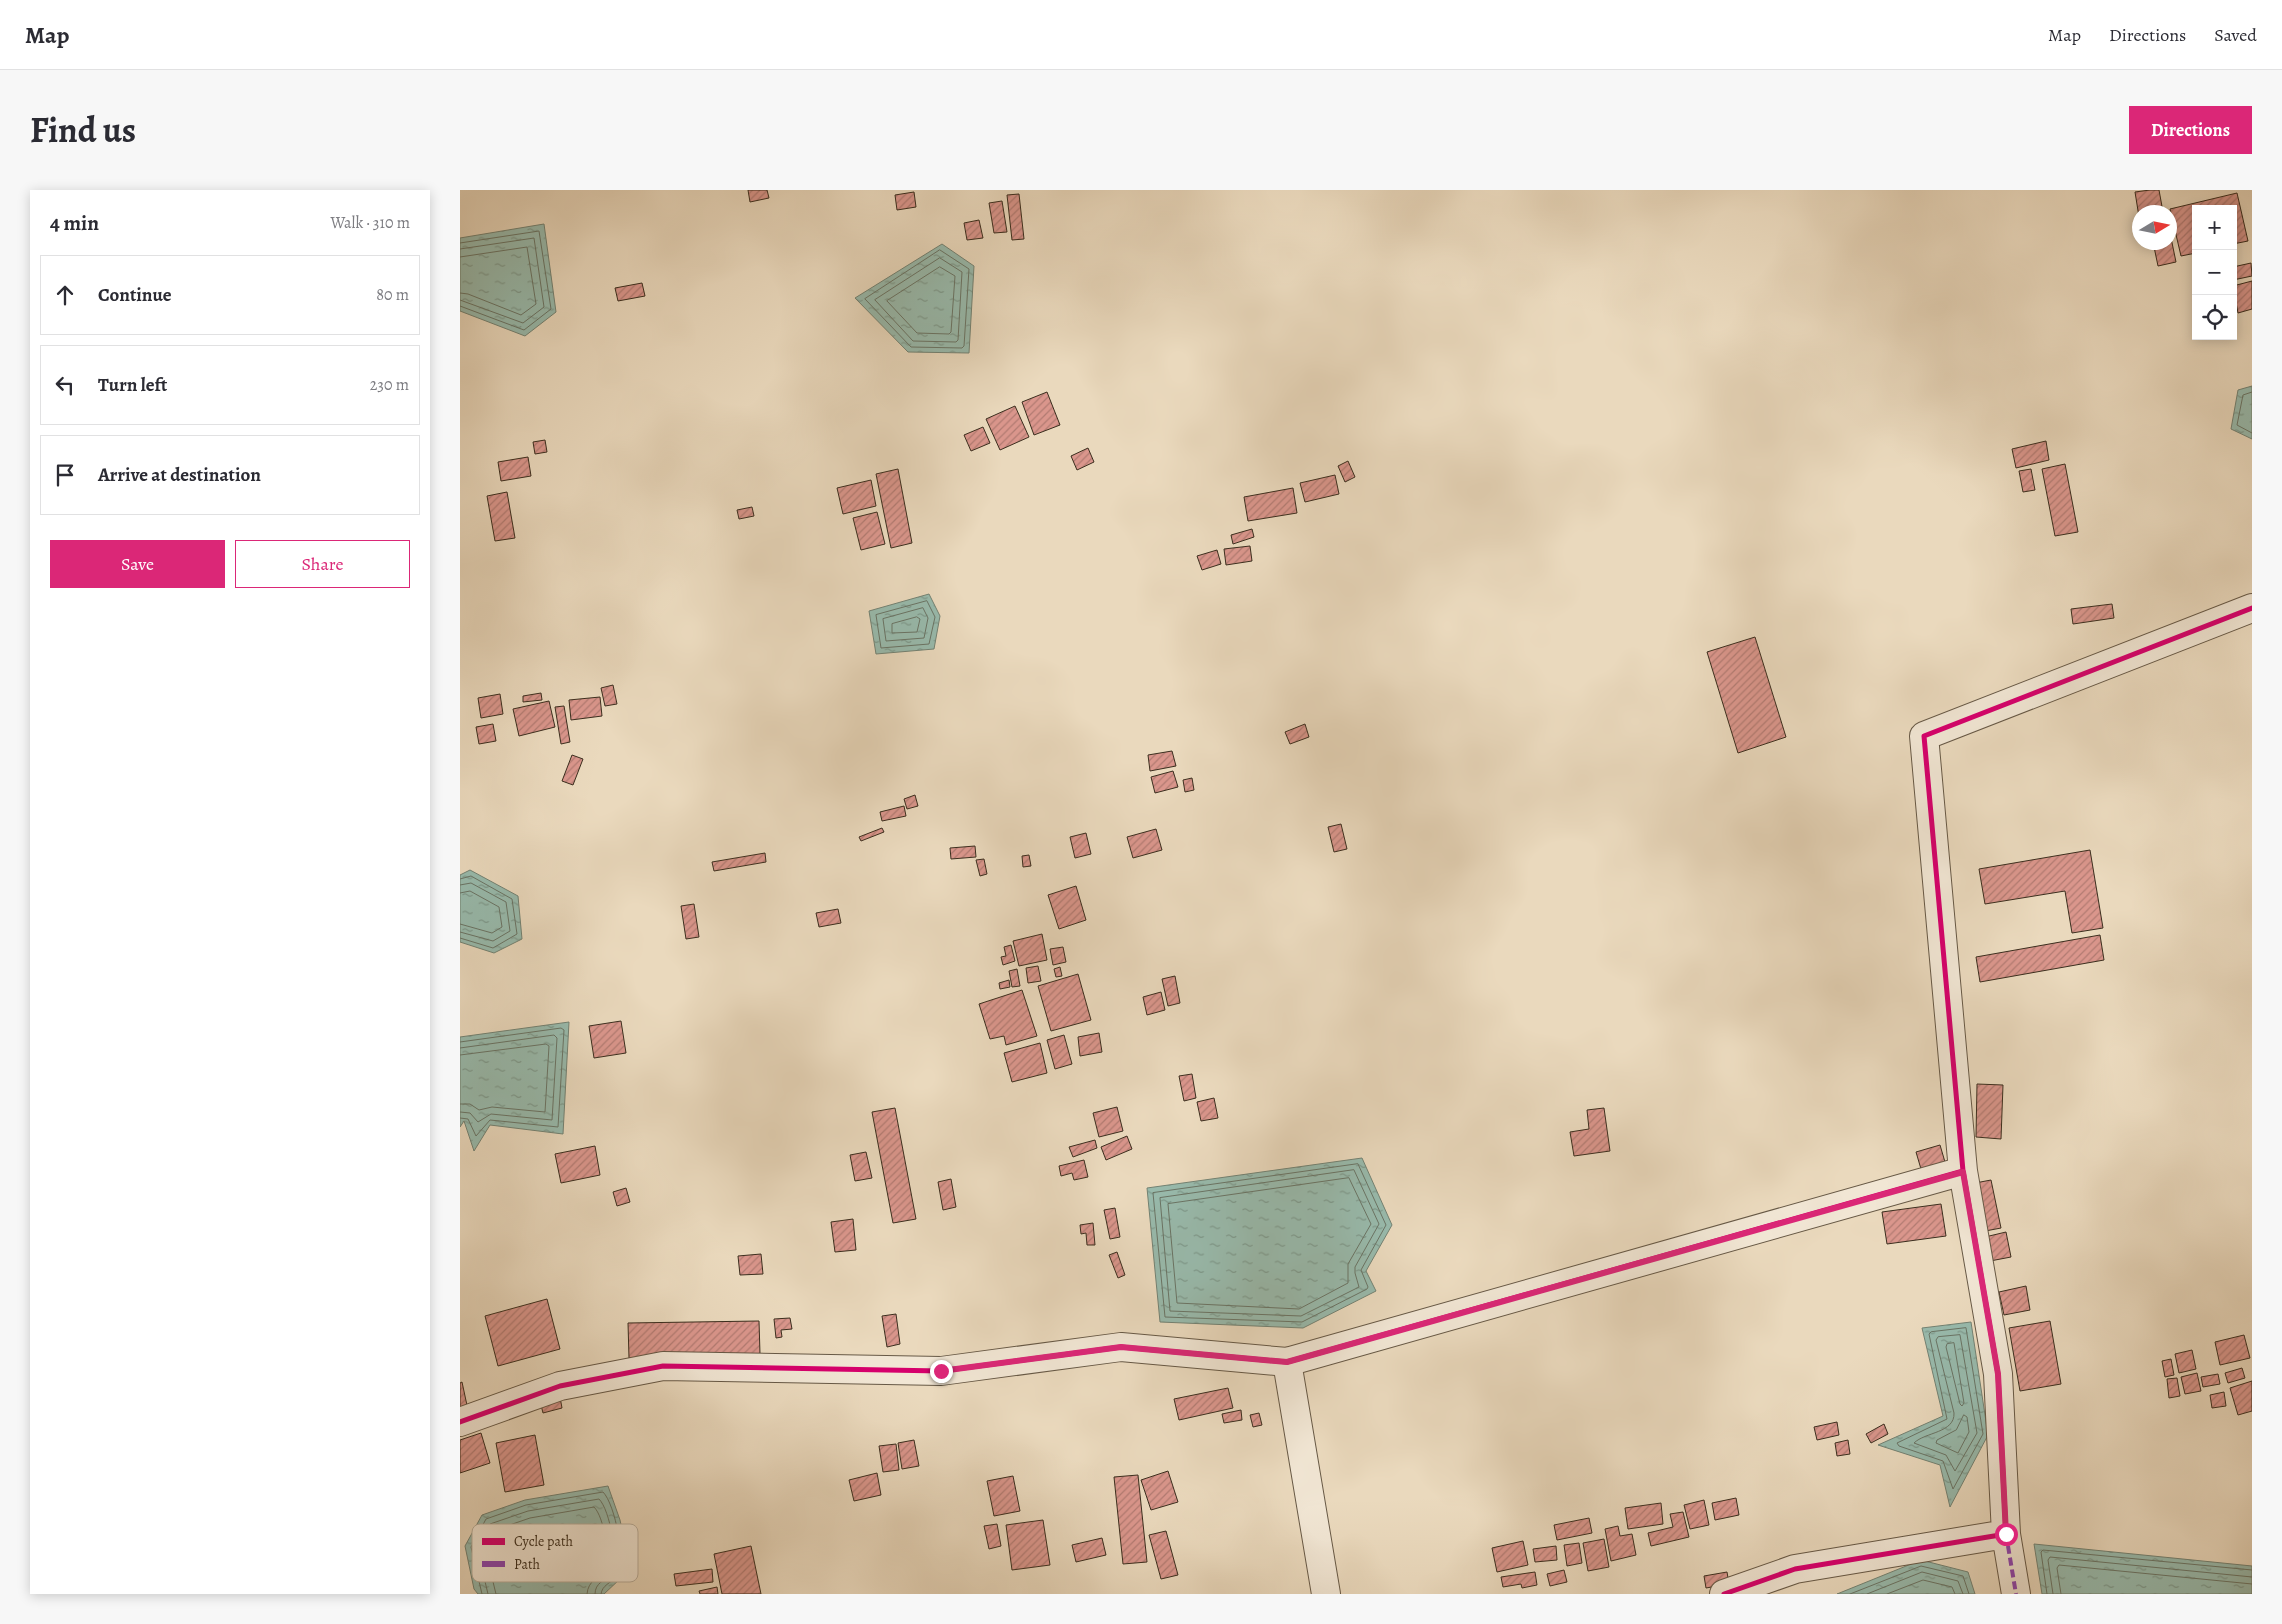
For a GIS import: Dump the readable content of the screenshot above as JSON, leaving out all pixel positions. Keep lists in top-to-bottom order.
{
  "legend": ["Cycle path", "Path"],
  "north": "right",
  "page": {
    "header": "Map",
    "nav": ["Map", "Directions", "Saved"],
    "title": "Find us",
    "buttons": [
      "Directions",
      ["Save", "Share"]
    ],
    "heading": ["4 min", "Walk · 310 m"],
    "map_buttons": ["+", "−"],
    "list": [
      ["Continue", "80 m"],
      ["Turn left", "230 m"],
      "Arrive at destination"
    ]
  }
}
